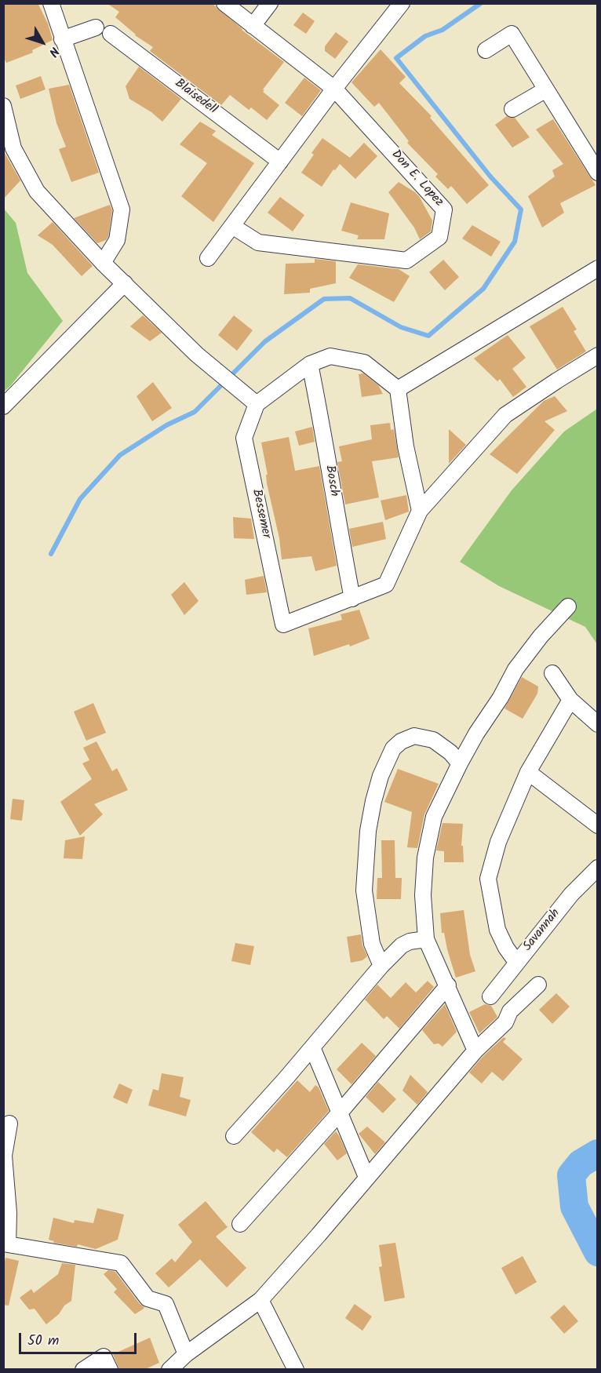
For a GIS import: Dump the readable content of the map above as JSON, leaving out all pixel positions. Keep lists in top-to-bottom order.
{
  "streets": {
    "street": [
      "Blaisedell",
      "Don E. Lopez",
      "Bosch",
      "Bessemer",
      "Savannah"
    ]
  },
  "crossings": [
    ["Bosch", "Bessemer"]
  ],
  "scale_bar": "50 m",
  "north": "bottom right"
}
